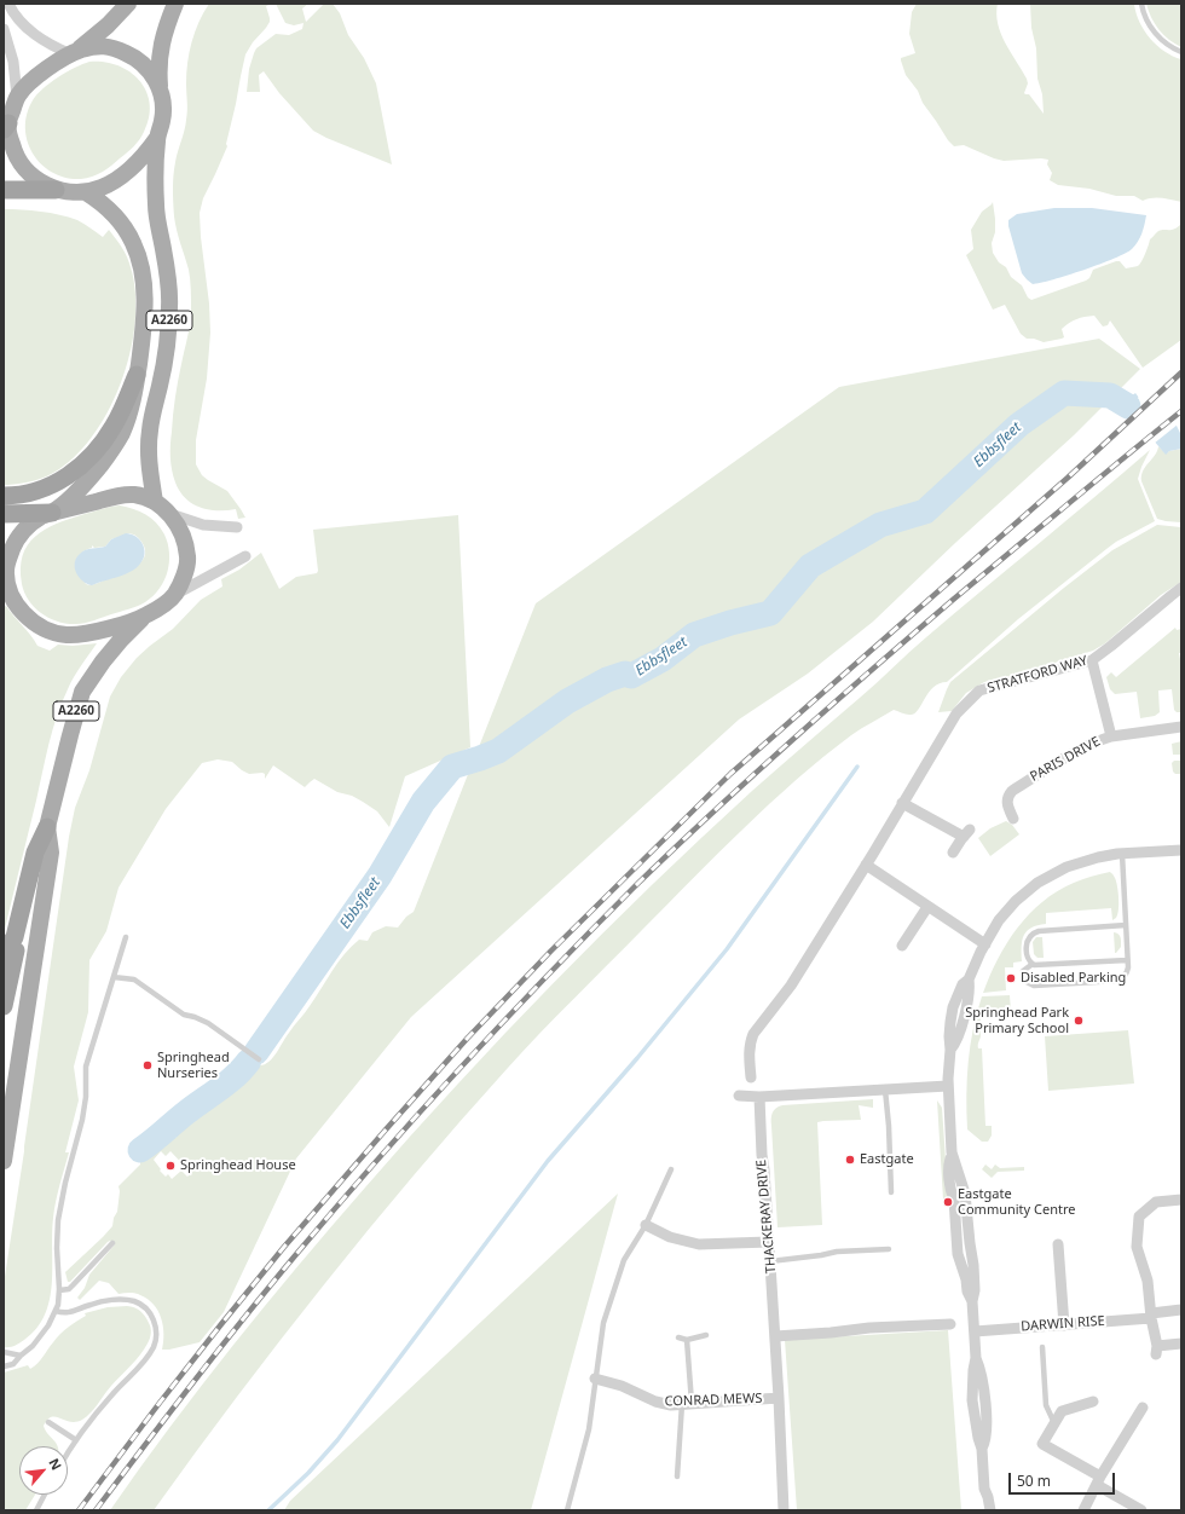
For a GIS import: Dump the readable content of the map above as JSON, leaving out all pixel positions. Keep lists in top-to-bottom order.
{
  "streets": {
    "main road": ["A2260"],
    "street": [
      "STRATFORD WAY",
      "PARIS DRIVE",
      "THACKERAY DRIVE",
      "DARWIN RISE",
      "CONRAD MEWS"
    ]
  },
  "crossings": [
    ["THACKERAY DRIVE", "CONRAD MEWS"]
  ],
  "water": ["Ebbsfleet"],
  "places": [
    "Disabled Parking",
    "Springhead Park Primary School",
    "Springhead Nurseries",
    "Eastgate",
    "Springhead House",
    "Eastgate Community Centre"
  ],
  "scale_bar": "50 m",
  "north": "top right"
}
